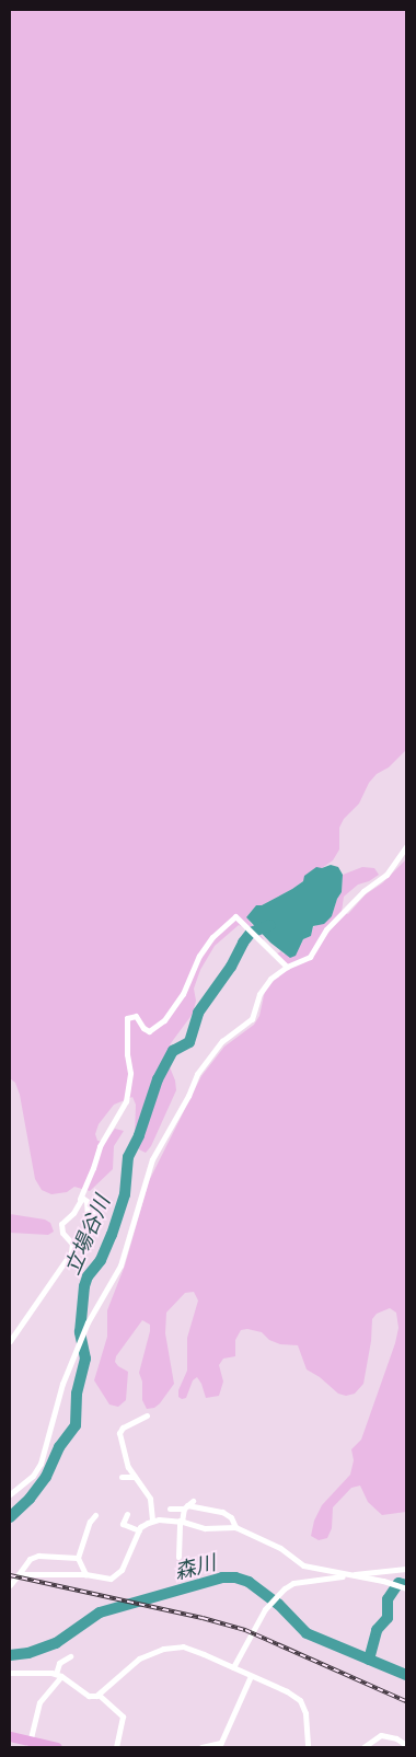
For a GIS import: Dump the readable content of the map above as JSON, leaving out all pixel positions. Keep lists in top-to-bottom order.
{
  "water": ["立場谷川", "森川"]
}
